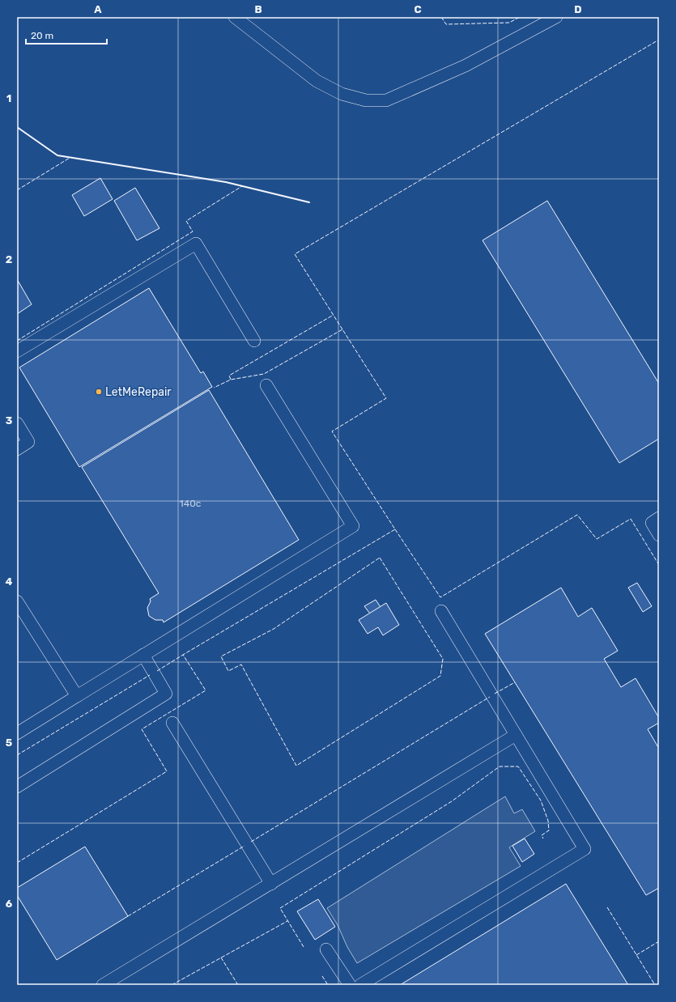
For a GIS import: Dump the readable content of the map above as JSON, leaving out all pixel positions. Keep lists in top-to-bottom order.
{
  "places": ["LetMeRepair"],
  "house_numbers": ["140c"],
  "scale_bar": "20 m",
  "grid": {
    "columns": [
      "A",
      "B",
      "C",
      "D"
    ],
    "rows": [
      "1",
      "2",
      "3",
      "4",
      "5",
      "6"
    ]
  }
}
